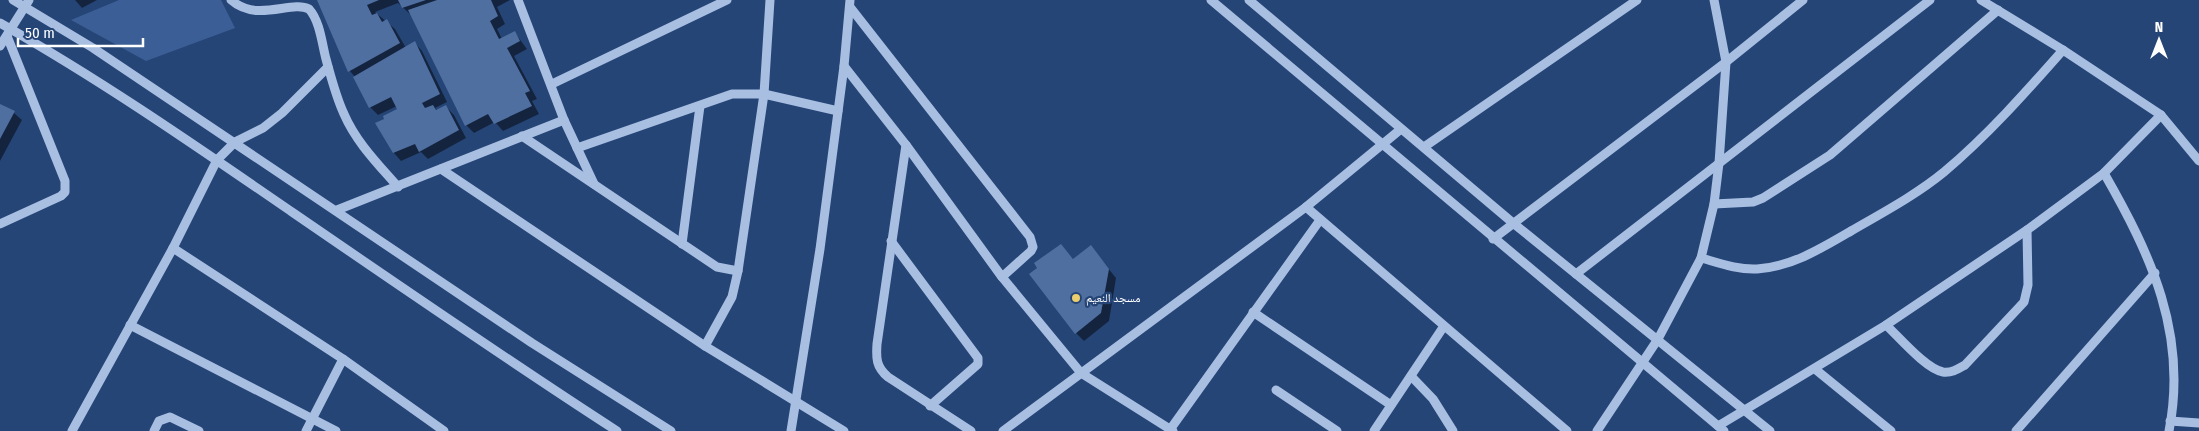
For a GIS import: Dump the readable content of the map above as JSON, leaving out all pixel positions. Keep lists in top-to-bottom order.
{
  "places": ["مسجد النعيم"],
  "scale_bar": "50 m",
  "north": "top"
}
